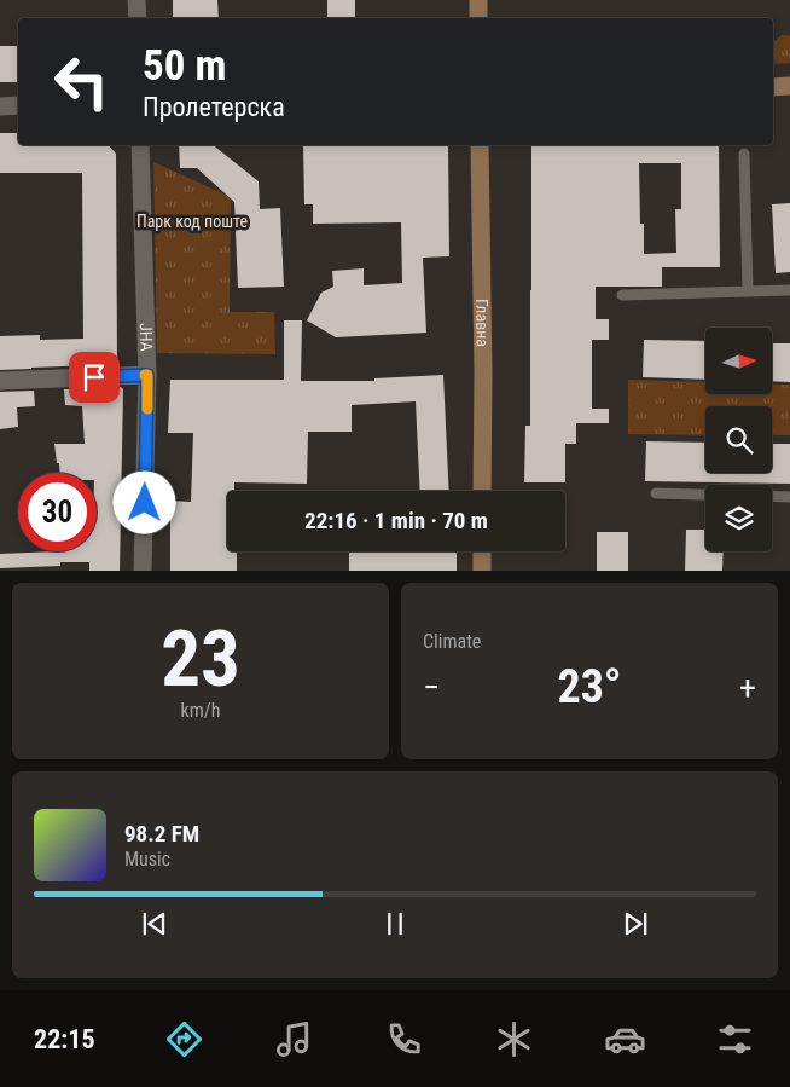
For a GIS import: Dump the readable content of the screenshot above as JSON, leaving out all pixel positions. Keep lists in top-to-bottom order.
{
  "streets": {
    "main road": ["Главна"],
    "street": ["ЈНА"]
  },
  "parks": ["Парк код поште"],
  "north": "right",
  "page": {
    "turn": ["50 m", "Пролетерска"],
    "limit": "30",
    "trip": "22:16 · 1 min · 70 m",
    "tile": [
      ["23", "km/h"],
      "Climate"
    ],
    "heat": ["−", "23°", "+"],
    "song": ["98.2 FM", "Music"],
    "tabs": "22:15"
  }
}
